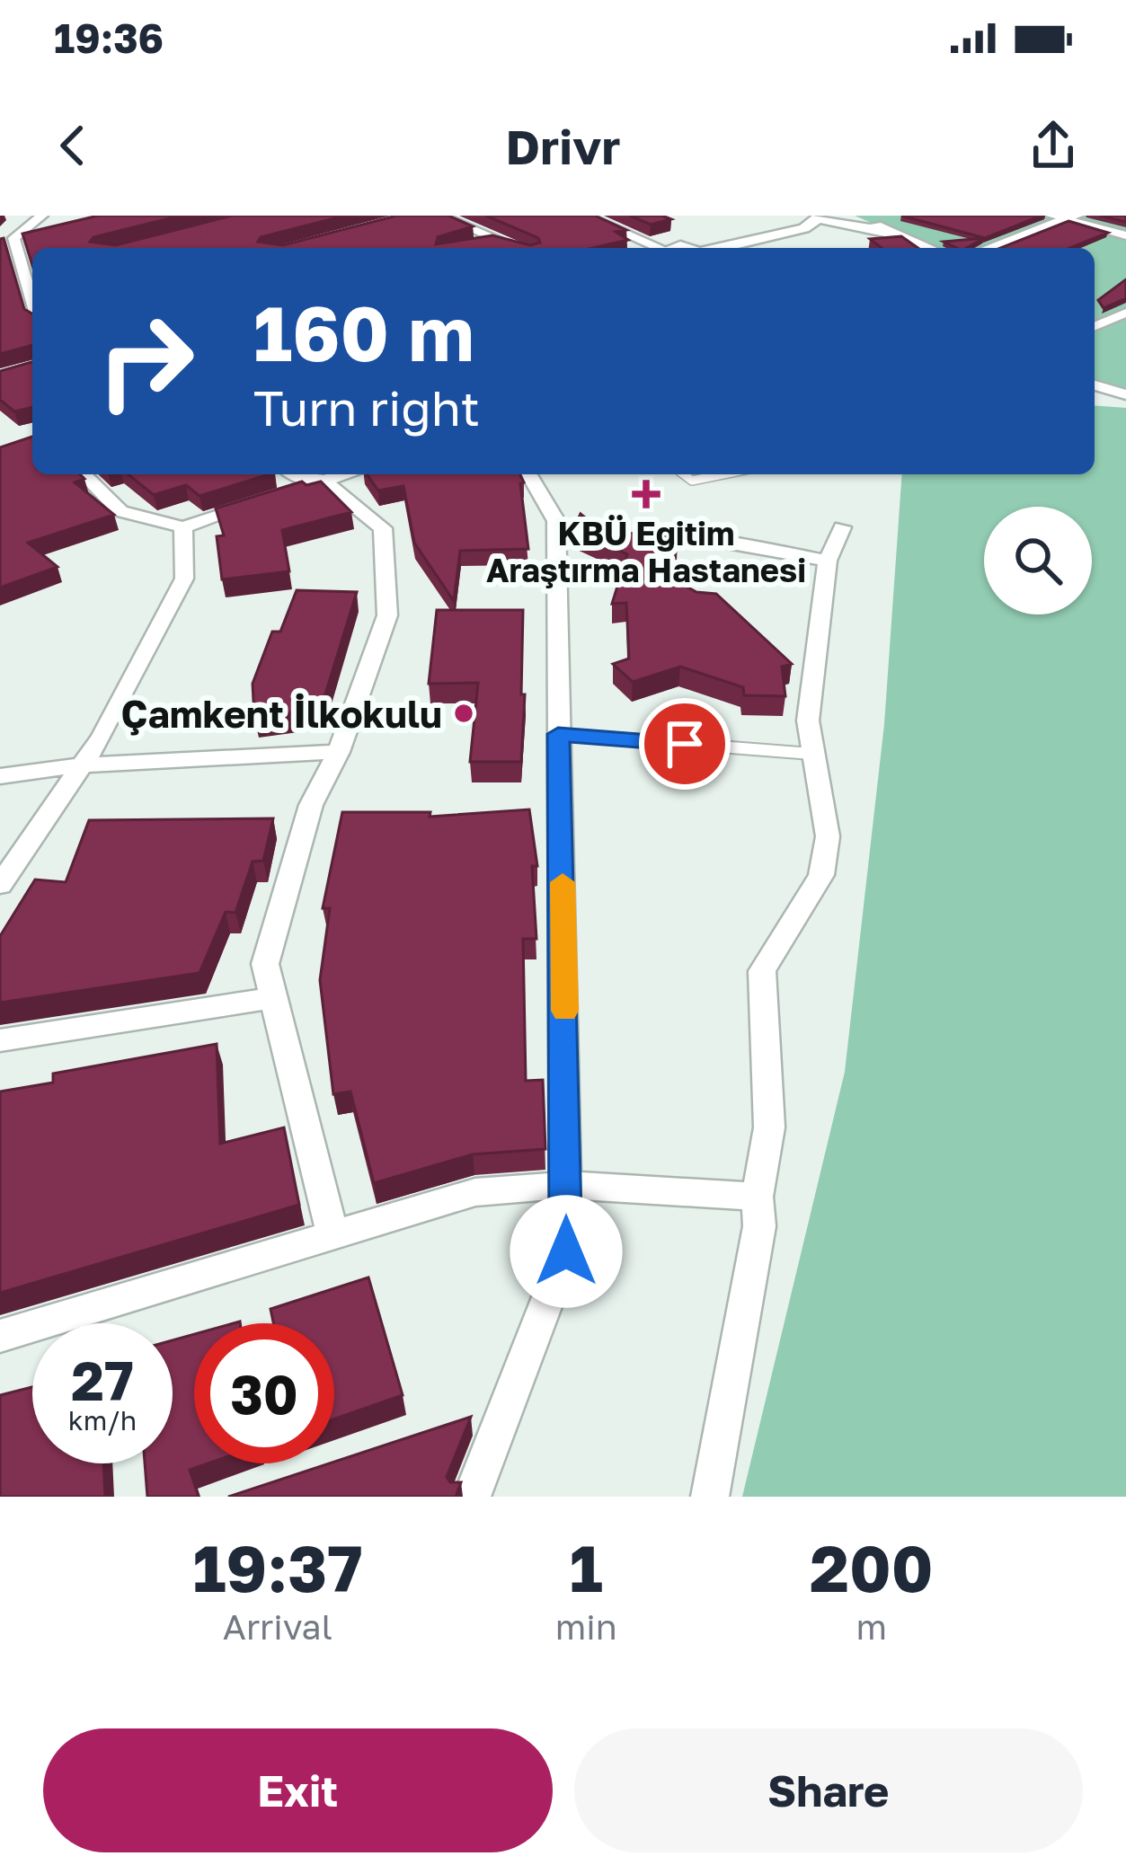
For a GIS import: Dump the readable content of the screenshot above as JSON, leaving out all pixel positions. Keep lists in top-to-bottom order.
{
  "places": {
    "health": ["KBÜ Eğitim Araştırma Hastanesi"],
    "other": ["Çamkent İlkokulu"]
  },
  "page": {
    "status": "19:36",
    "header": "Drivr",
    "turn": ["160 m", "Turn right"],
    "speed": "27 km/h",
    "limit": "30",
    "eta": [
      "19:37",
      "Arrival",
      "1",
      "min",
      "200",
      "m"
    ],
    "buttons": ["Exit", "Share"]
  }
}
